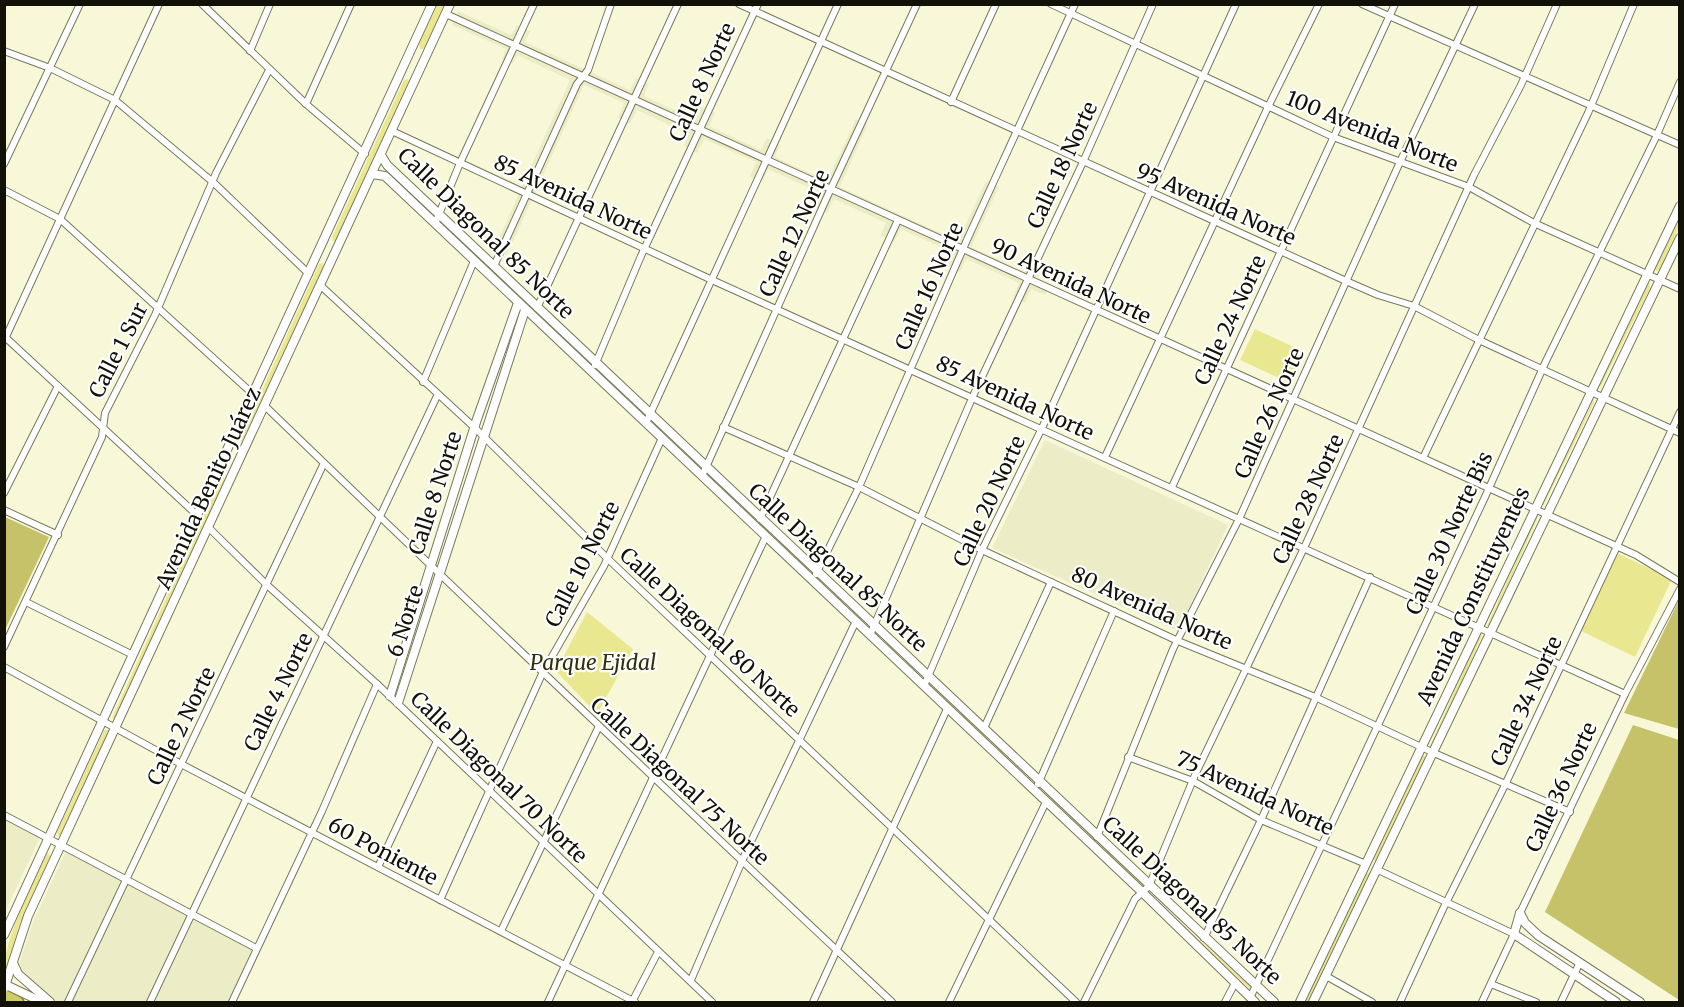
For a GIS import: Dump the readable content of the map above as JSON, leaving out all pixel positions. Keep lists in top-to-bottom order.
{
  "streets": {
    "main road": ["Calle Diagonal 85 Norte", "Avenida Benito Juárez", "Avenida Constituyentes"],
    "street": [
      "Calle 8 Norte",
      "100 Avenida Norte",
      "Calle 18 Norte",
      "85 Avenida Norte",
      "95 Avenida Norte",
      "Calle 12 Norte",
      "90 Avenida Norte",
      "Calle 16 Norte",
      "Calle 24 Norte",
      "Calle 1 Sur",
      "Calle 26 Norte",
      "Calle 28 Norte",
      "Calle 20 Norte",
      "Calle 30 Norte Bis",
      "Calle 10 Norte",
      "80 Avenida Norte",
      "6 Norte",
      "Calle Diagonal 80 Norte",
      "Calle 4 Norte",
      "Calle 34 Norte",
      "Calle 2 Norte",
      "Calle Diagonal 70 Norte",
      "Calle Diagonal 75 Norte",
      "Calle 36 Norte",
      "75 Avenida Norte",
      "60 Poniente"
    ]
  },
  "crossings": [
    ["Calle 8 Norte", "85 Avenida Norte"],
    ["Calle 8 Norte", "95 Avenida Norte"],
    ["Calle 8 Norte", "Calle Diagonal 85 Norte"],
    ["Calle 8 Norte", "90 Avenida Norte"],
    ["Calle 8 Norte", "Calle Diagonal 80 Norte"],
    ["Calle 8 Norte", "Calle Diagonal 70 Norte"],
    ["Calle 8 Norte", "Calle Diagonal 75 Norte"],
    ["100 Avenida Norte", "Calle 18 Norte"],
    ["100 Avenida Norte", "Calle 16 Norte"],
    ["100 Avenida Norte", "Calle 24 Norte"],
    ["100 Avenida Norte", "Calle 26 Norte"],
    ["100 Avenida Norte", "Calle 28 Norte"],
    ["100 Avenida Norte", "Calle 20 Norte"],
    ["100 Avenida Norte", "Calle 30 Norte Bis"],
    ["100 Avenida Norte", "Avenida Constituyentes"],
    ["Calle 18 Norte", "85 Avenida Norte"],
    ["Calle 18 Norte", "95 Avenida Norte"],
    ["Calle 18 Norte", "Calle Diagonal 85 Norte"],
    ["Calle 18 Norte", "90 Avenida Norte"],
    ["Calle 18 Norte", "80 Avenida Norte"],
    ["85 Avenida Norte", "Calle 12 Norte"],
    ["85 Avenida Norte", "Calle 16 Norte"],
    ["85 Avenida Norte", "Calle 24 Norte"],
    ["85 Avenida Norte", "Calle 26 Norte"],
    ["85 Avenida Norte", "Avenida Benito Juárez"],
    ["85 Avenida Norte", "Calle 28 Norte"],
    ["85 Avenida Norte", "Calle 20 Norte"],
    ["85 Avenida Norte", "Calle 30 Norte Bis"],
    ["85 Avenida Norte", "Avenida Constituyentes"],
    ["85 Avenida Norte", "Calle 34 Norte"],
    ["85 Avenida Norte", "Calle 36 Norte"],
    ["95 Avenida Norte", "Calle 12 Norte"],
    ["95 Avenida Norte", "Calle 16 Norte"],
    ["95 Avenida Norte", "Calle 24 Norte"],
    ["95 Avenida Norte", "Calle 26 Norte"],
    ["95 Avenida Norte", "Calle 28 Norte"],
    ["95 Avenida Norte", "Calle 20 Norte"],
    ["95 Avenida Norte", "Calle 30 Norte Bis"],
    ["95 Avenida Norte", "Avenida Constituyentes"],
    ["95 Avenida Norte", "Calle 34 Norte"],
    ["Calle Diagonal 85 Norte", "Calle 12 Norte"],
    ["Calle Diagonal 85 Norte", "Calle 16 Norte"],
    ["Calle Diagonal 85 Norte", "Calle 26 Norte"],
    ["Calle Diagonal 85 Norte", "Avenida Benito Juárez"],
    ["Calle Diagonal 85 Norte", "Calle 28 Norte"],
    ["Calle Diagonal 85 Norte", "Calle 20 Norte"],
    ["Calle Diagonal 85 Norte", "Calle 30 Norte Bis"],
    ["Calle Diagonal 85 Norte", "Calle 10 Norte"],
    ["Calle Diagonal 85 Norte", "6 Norte"],
    ["Calle 12 Norte", "90 Avenida Norte"],
    ["Calle 12 Norte", "80 Avenida Norte"],
    ["90 Avenida Norte", "Calle 16 Norte"],
    ["90 Avenida Norte", "Calle 24 Norte"],
    ["90 Avenida Norte", "Calle 26 Norte"],
    ["90 Avenida Norte", "Avenida Benito Juárez"],
    ["90 Avenida Norte", "Calle 28 Norte"],
    ["90 Avenida Norte", "Calle 20 Norte"],
    ["90 Avenida Norte", "Calle 30 Norte Bis"],
    ["90 Avenida Norte", "Avenida Constituyentes"],
    ["90 Avenida Norte", "Calle 34 Norte"],
    ["Calle 16 Norte", "80 Avenida Norte"],
    ["Calle 26 Norte", "80 Avenida Norte"],
    ["Calle 26 Norte", "75 Avenida Norte"],
    ["Avenida Benito Juárez", "Calle Diagonal 80 Norte"],
    ["Avenida Benito Juárez", "Calle Diagonal 70 Norte"],
    ["Avenida Benito Juárez", "Calle Diagonal 75 Norte"],
    ["Avenida Benito Juárez", "60 Poniente"],
    ["Calle 28 Norte", "80 Avenida Norte"],
    ["Calle 28 Norte", "75 Avenida Norte"],
    ["Calle 20 Norte", "80 Avenida Norte"],
    ["Calle 30 Norte Bis", "80 Avenida Norte"],
    ["Calle 30 Norte Bis", "75 Avenida Norte"],
    ["Calle 10 Norte", "Calle Diagonal 80 Norte"],
    ["Calle 10 Norte", "Calle Diagonal 70 Norte"],
    ["Calle 10 Norte", "Calle Diagonal 75 Norte"],
    ["Calle 10 Norte", "60 Poniente"],
    ["Avenida Constituyentes", "80 Avenida Norte"],
    ["Avenida Constituyentes", "75 Avenida Norte"],
    ["80 Avenida Norte", "Calle 34 Norte"],
    ["80 Avenida Norte", "Calle 36 Norte"],
    ["6 Norte", "Calle Diagonal 80 Norte"],
    ["6 Norte", "Calle Diagonal 70 Norte"],
    ["6 Norte", "Calle Diagonal 75 Norte"],
    ["Calle Diagonal 80 Norte", "Calle 4 Norte"],
    ["Calle 4 Norte", "Calle Diagonal 70 Norte"],
    ["Calle 4 Norte", "Calle Diagonal 75 Norte"],
    ["Calle 4 Norte", "60 Poniente"],
    ["Calle 2 Norte", "Calle Diagonal 70 Norte"],
    ["Calle 2 Norte", "Calle Diagonal 75 Norte"],
    ["Calle 2 Norte", "60 Poniente"]
  ],
  "parks": ["Parque Ejidal"]
}
